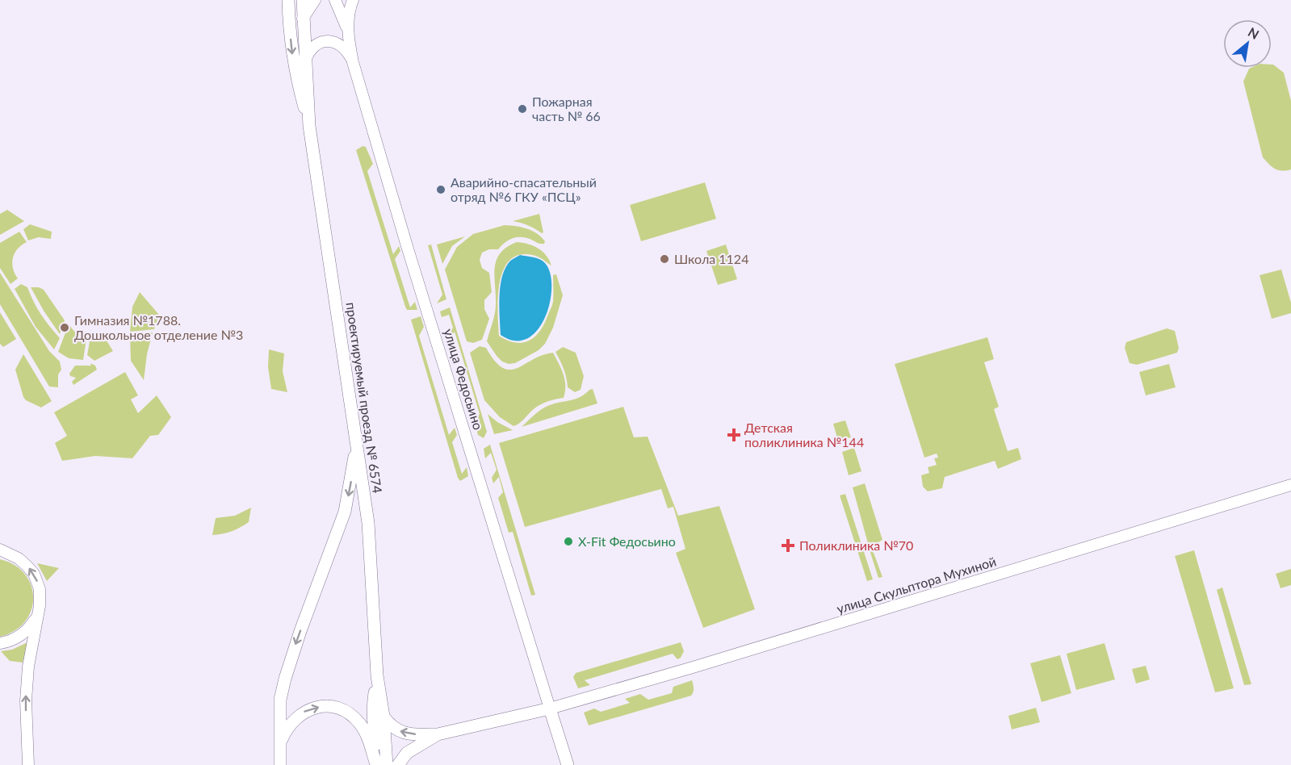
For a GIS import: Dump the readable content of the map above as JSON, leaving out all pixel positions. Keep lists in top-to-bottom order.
{
  "streets": {
    "main road": ["улица Федосьино", "проектируемый проезд № 6574"],
    "street": ["улица Скульптора Мухиной"]
  },
  "crossings": [
    ["улица Федосьино", "улица Скульптора Мухиной"]
  ],
  "places": {
    "other": [
      "Пожарная часть № 66",
      "Аварийно-спасательный отряд №6 ГКУ «ПСЦ»",
      "Школа 1124",
      "Гимназия №1788. Дошкольное отделение №3",
      "X-Fit Федосьино"
    ],
    "health": ["Детская поликлиника №144", "Поликлиника №70"]
  },
  "north": "top right"
}
